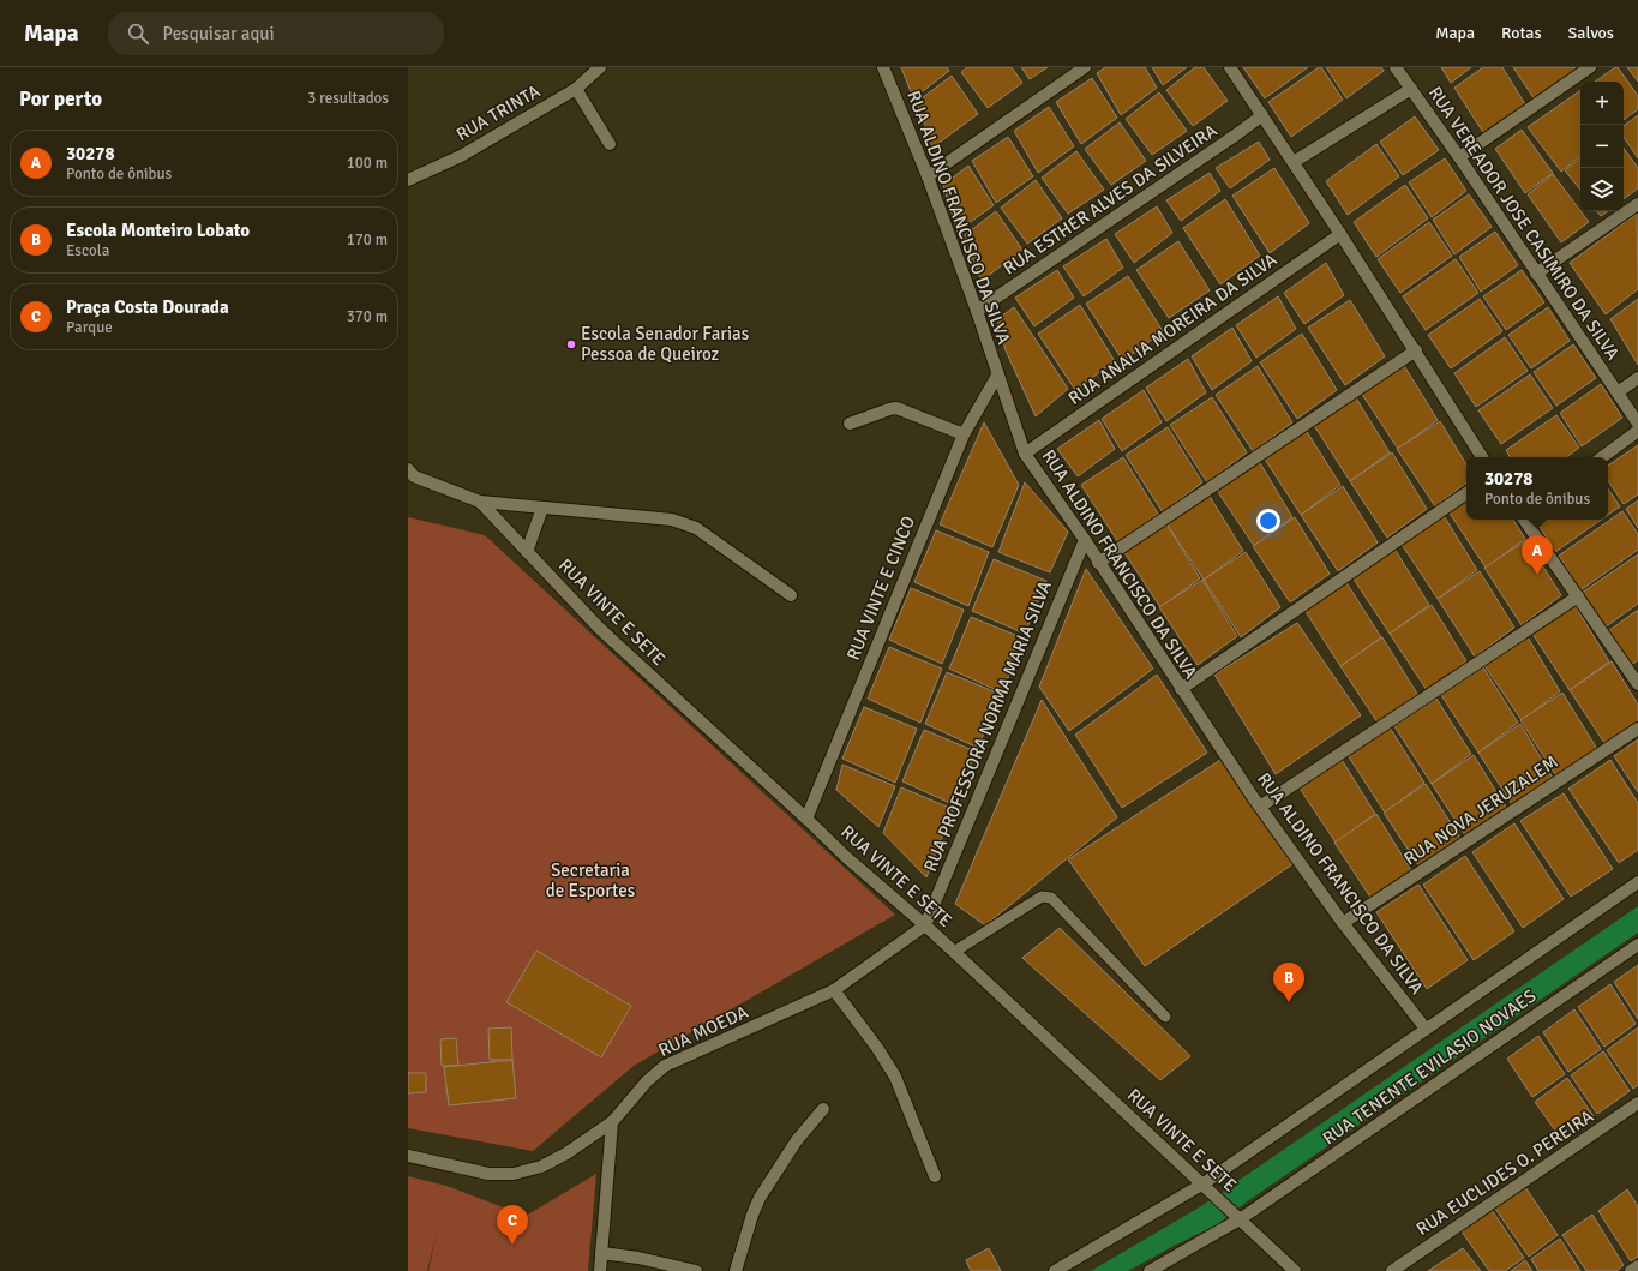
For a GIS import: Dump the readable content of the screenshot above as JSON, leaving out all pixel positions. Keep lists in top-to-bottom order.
{
  "streets": {
    "street": [
      "RUA TRINTA",
      "RUA ESTHER ALVES DA SILVEIRA",
      "RUA ALDINO FRANCISCO DA SILVA",
      "RUA VEREADOR JOSE CASIMIRO DA SILVA",
      "RUA ANALIA MOREIRA DA SILVA",
      "RUA VINTE E CINCO",
      "RUA VINTE E SETE",
      "RUA PROFESSORA NORMA MARIA SILVA",
      "RUA NOVA JERUZALEM",
      "RUA MOEDA",
      "RUA TENENTE EVILASIO NOVAES",
      "RUA EUCLIDES O. PEREIRA"
    ]
  },
  "crossings": [
    ["RUA ESTHER ALVES DA SILVEIRA", "RUA ALDINO FRANCISCO DA SILVA"],
    ["RUA ALDINO FRANCISCO DA SILVA", "RUA ANALIA MOREIRA DA SILVA"],
    ["RUA ALDINO FRANCISCO DA SILVA", "RUA VINTE E CINCO"],
    ["RUA ALDINO FRANCISCO DA SILVA", "RUA PROFESSORA NORMA MARIA SILVA"],
    ["RUA ALDINO FRANCISCO DA SILVA", "RUA NOVA JERUZALEM"],
    ["RUA VINTE E CINCO", "RUA VINTE E SETE"],
    ["RUA VINTE E SETE", "RUA PROFESSORA NORMA MARIA SILVA"],
    ["RUA VINTE E SETE", "RUA MOEDA"],
    ["RUA VINTE E SETE", "RUA TENENTE EVILASIO NOVAES"],
    ["RUA PROFESSORA NORMA MARIA SILVA", "RUA MOEDA"]
  ],
  "parks": ["Secretaria de Esportes"],
  "places": ["Escola Senador Farias Pessoa de Queiroz"],
  "page": {
    "header": "Mapa",
    "search": "Pesquisar aqui",
    "nav": ["Mapa", "Rotas", "Salvos"],
    "heading": ["Por perto", "3 resultados"],
    "map_buttons": ["+", "−"],
    "list": [
      {
        "mark": "A",
        "name": "30278",
        "note": "Ponto de ônibus",
        "value": "100 m"
      },
      {
        "mark": "B",
        "name": "Escola Monteiro Lobato",
        "note": "Escola",
        "value": "170 m"
      },
      {
        "mark": "C",
        "name": "Praça Costa Dourada",
        "note": "Parque",
        "value": "370 m"
      }
    ],
    "popup": ["30278", "Ponto de ônibus"],
    "pins": ["A", "B", "C"]
  }
}
